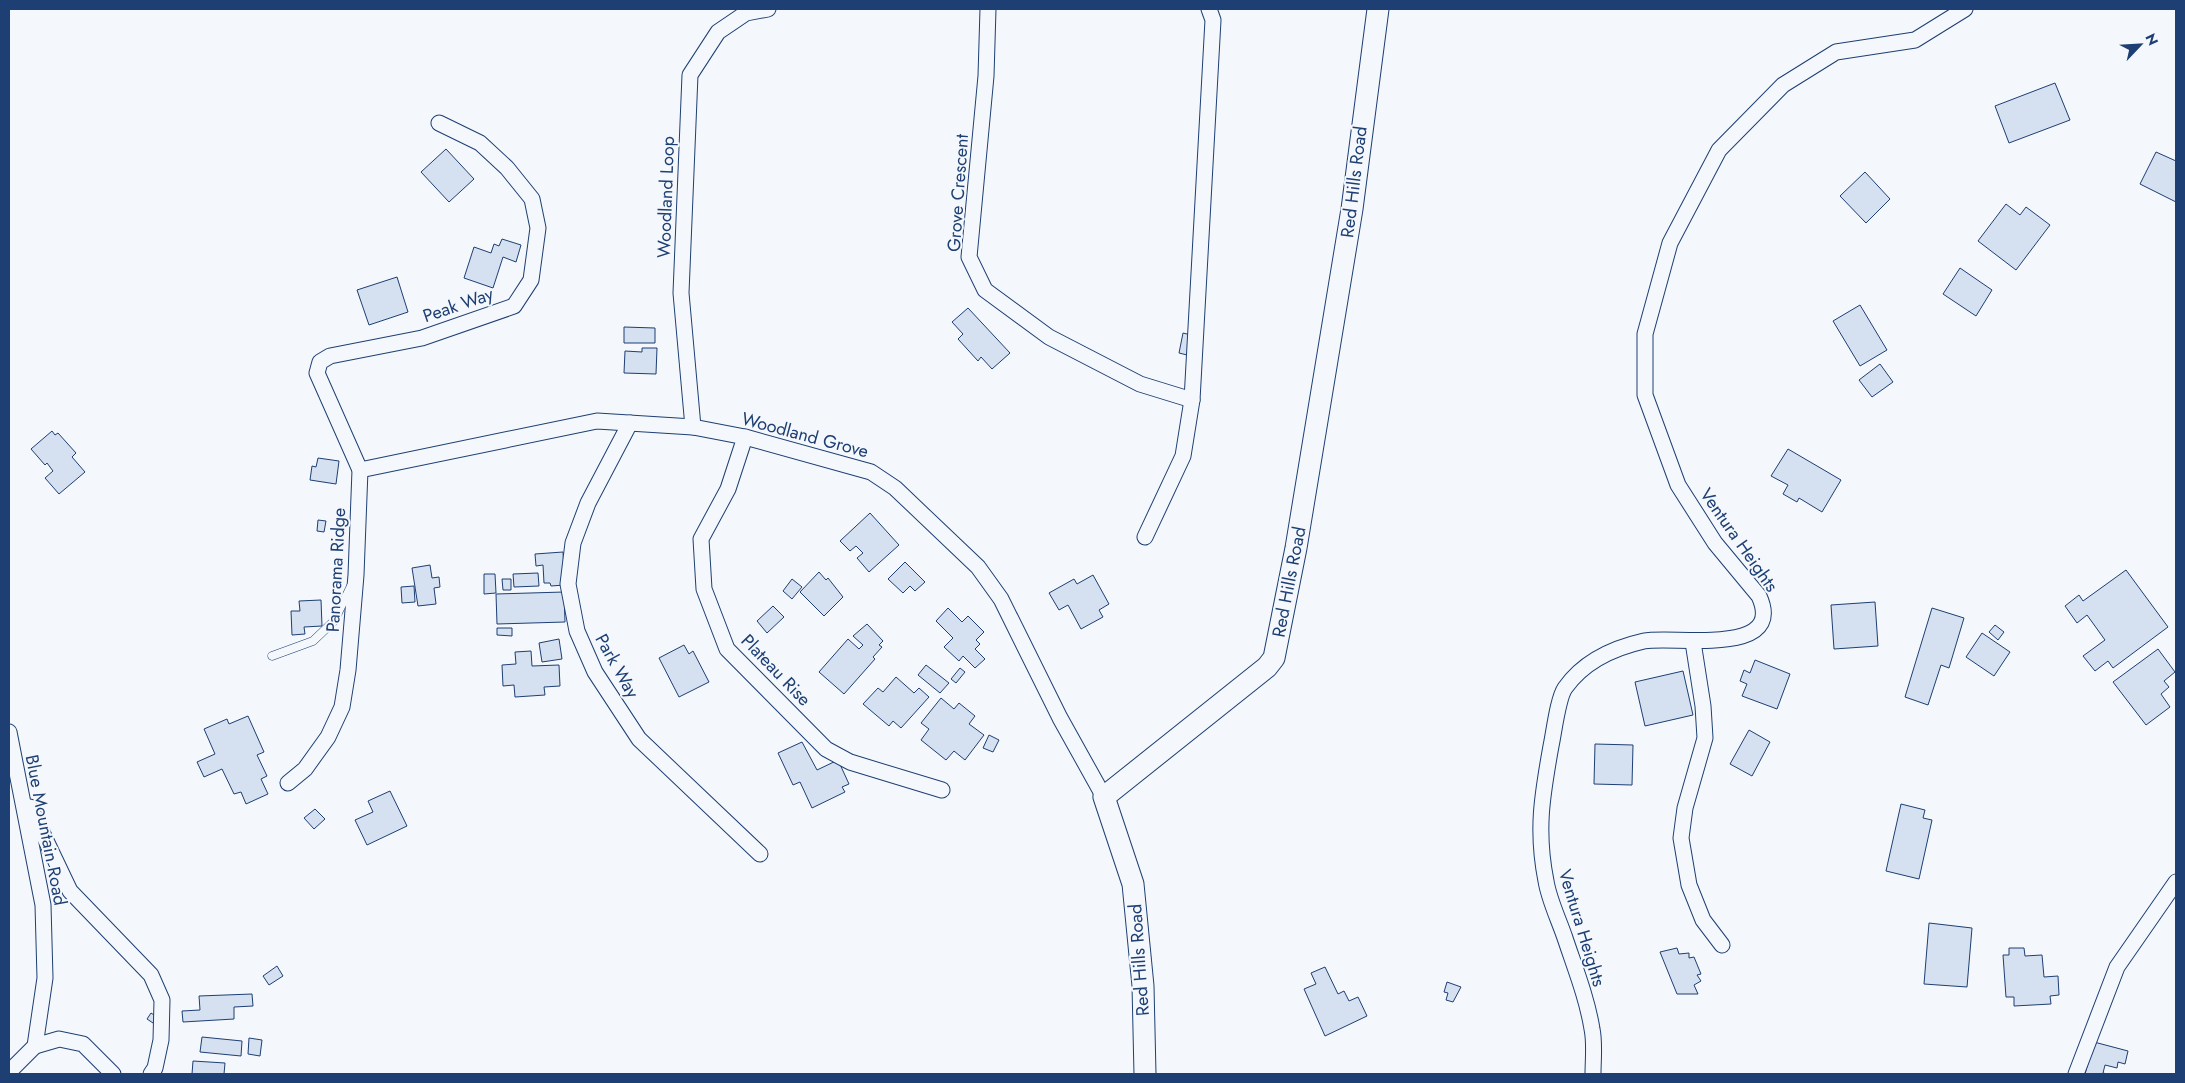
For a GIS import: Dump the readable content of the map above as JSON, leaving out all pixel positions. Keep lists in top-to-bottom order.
{
  "streets": {
    "main road": ["Red Hills Road"],
    "street": [
      "Grove Crescent",
      "Woodland Loop",
      "Peak Way",
      "Woodland Grove",
      "Ventura Heights",
      "Panorama Ridge",
      "Park Way",
      "Plateau Rise",
      "Blue Mountain Road"
    ]
  },
  "crossings": [
    ["Red Hills Road", "Woodland Grove"],
    ["Woodland Loop", "Woodland Grove"],
    ["Peak Way", "Panorama Ridge"],
    ["Woodland Grove", "Panorama Ridge"],
    ["Woodland Grove", "Park Way"],
    ["Woodland Grove", "Plateau Rise"]
  ],
  "north": "top right"
}
